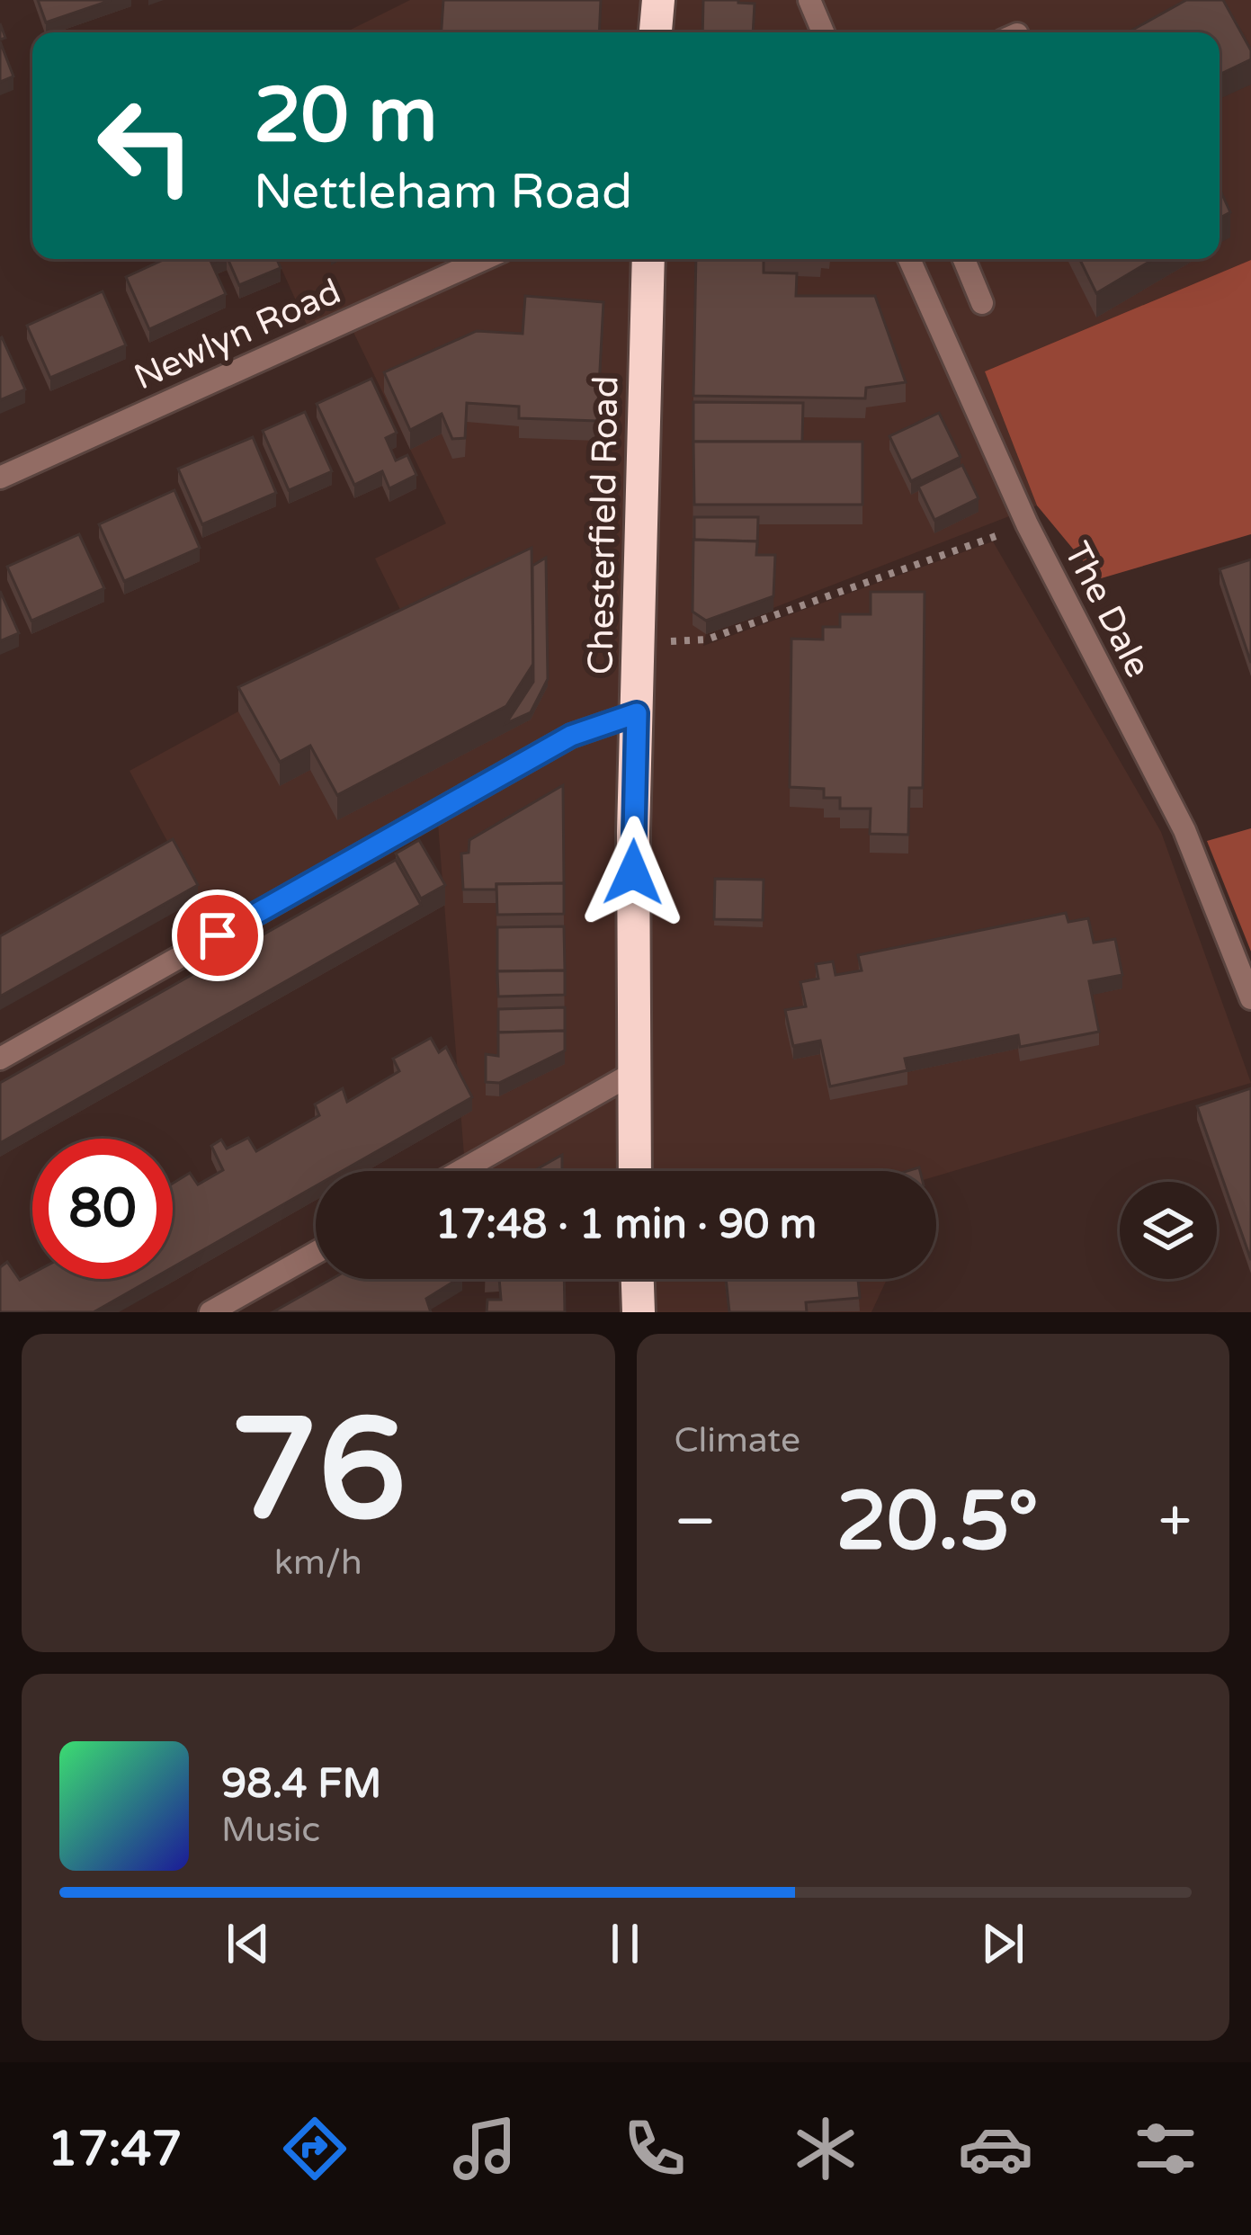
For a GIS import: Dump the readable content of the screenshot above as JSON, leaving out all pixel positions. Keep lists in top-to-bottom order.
{
  "streets": {
    "highway": ["Chesterfield Road"],
    "street": ["Newlyn Road", "The Dale"]
  },
  "page": {
    "turn": ["20 m", "Nettleham Road"],
    "limit": "80",
    "trip": "17:48 · 1 min · 90 m",
    "tile": [
      ["76", "km/h"],
      "Climate"
    ],
    "heat": ["−", "20.5°", "+"],
    "song": ["98.4 FM", "Music"],
    "tabs": "17:47"
  }
}
